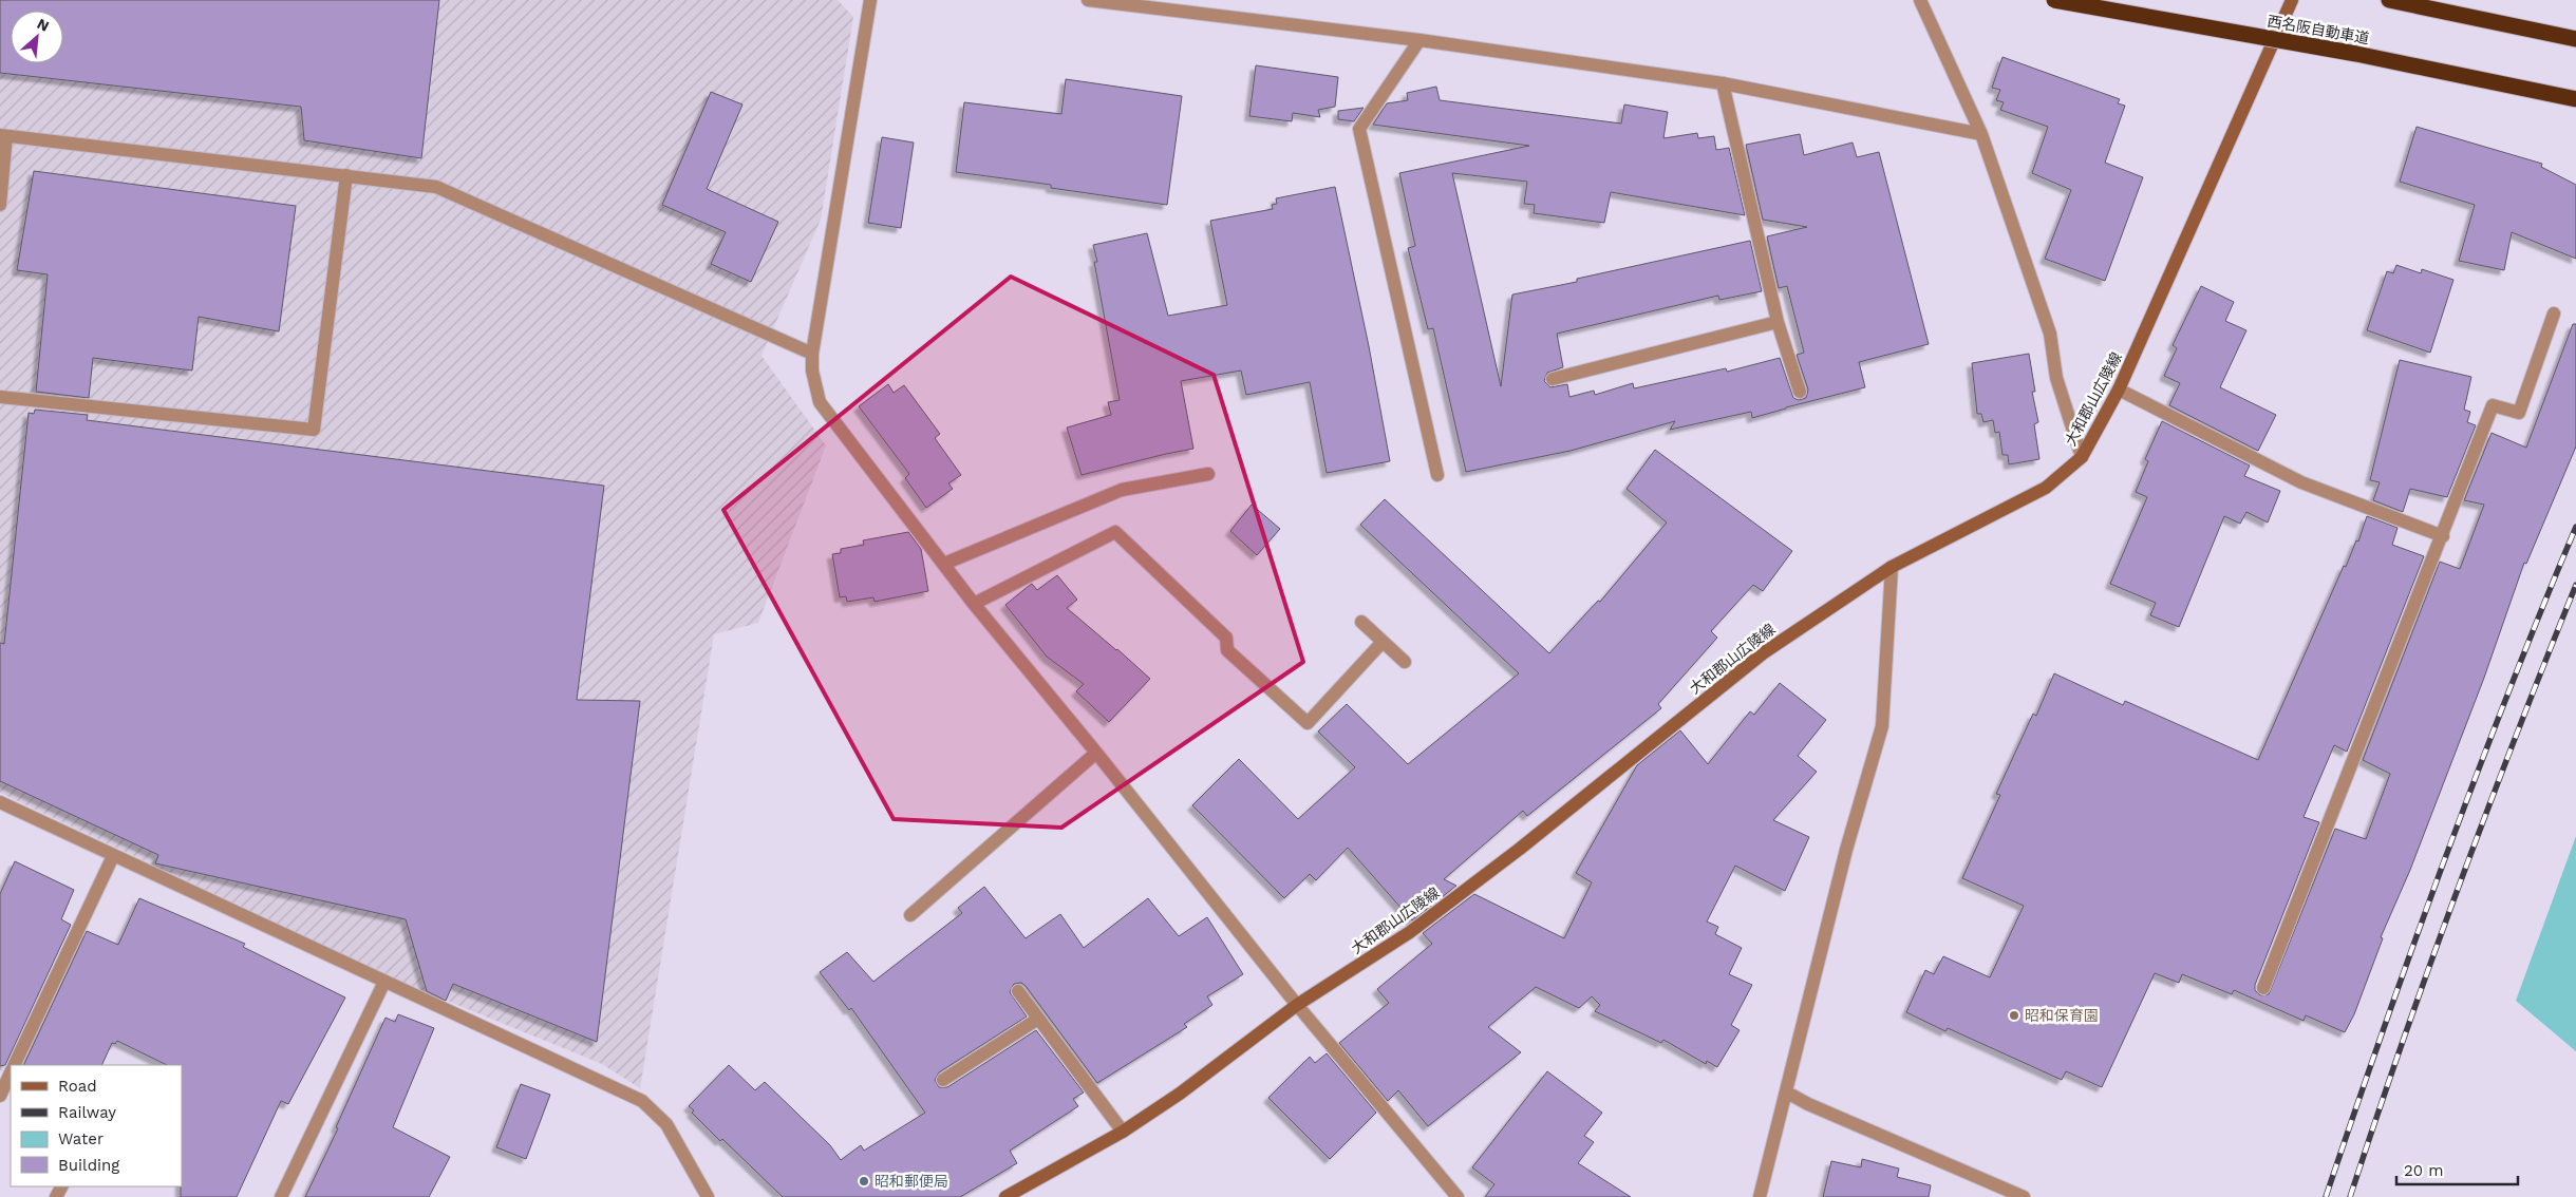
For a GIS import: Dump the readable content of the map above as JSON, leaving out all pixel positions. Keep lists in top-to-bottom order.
{
  "streets": {
    "highway": ["西名阪自動車道"],
    "main road": ["大和郡山広陵線"]
  },
  "places": ["昭和保育園", "昭和郵便局"],
  "legend": [
    "Road",
    "Railway",
    "Water",
    "Building"
  ],
  "scale_bar": "20 m",
  "north": "top right"
}
